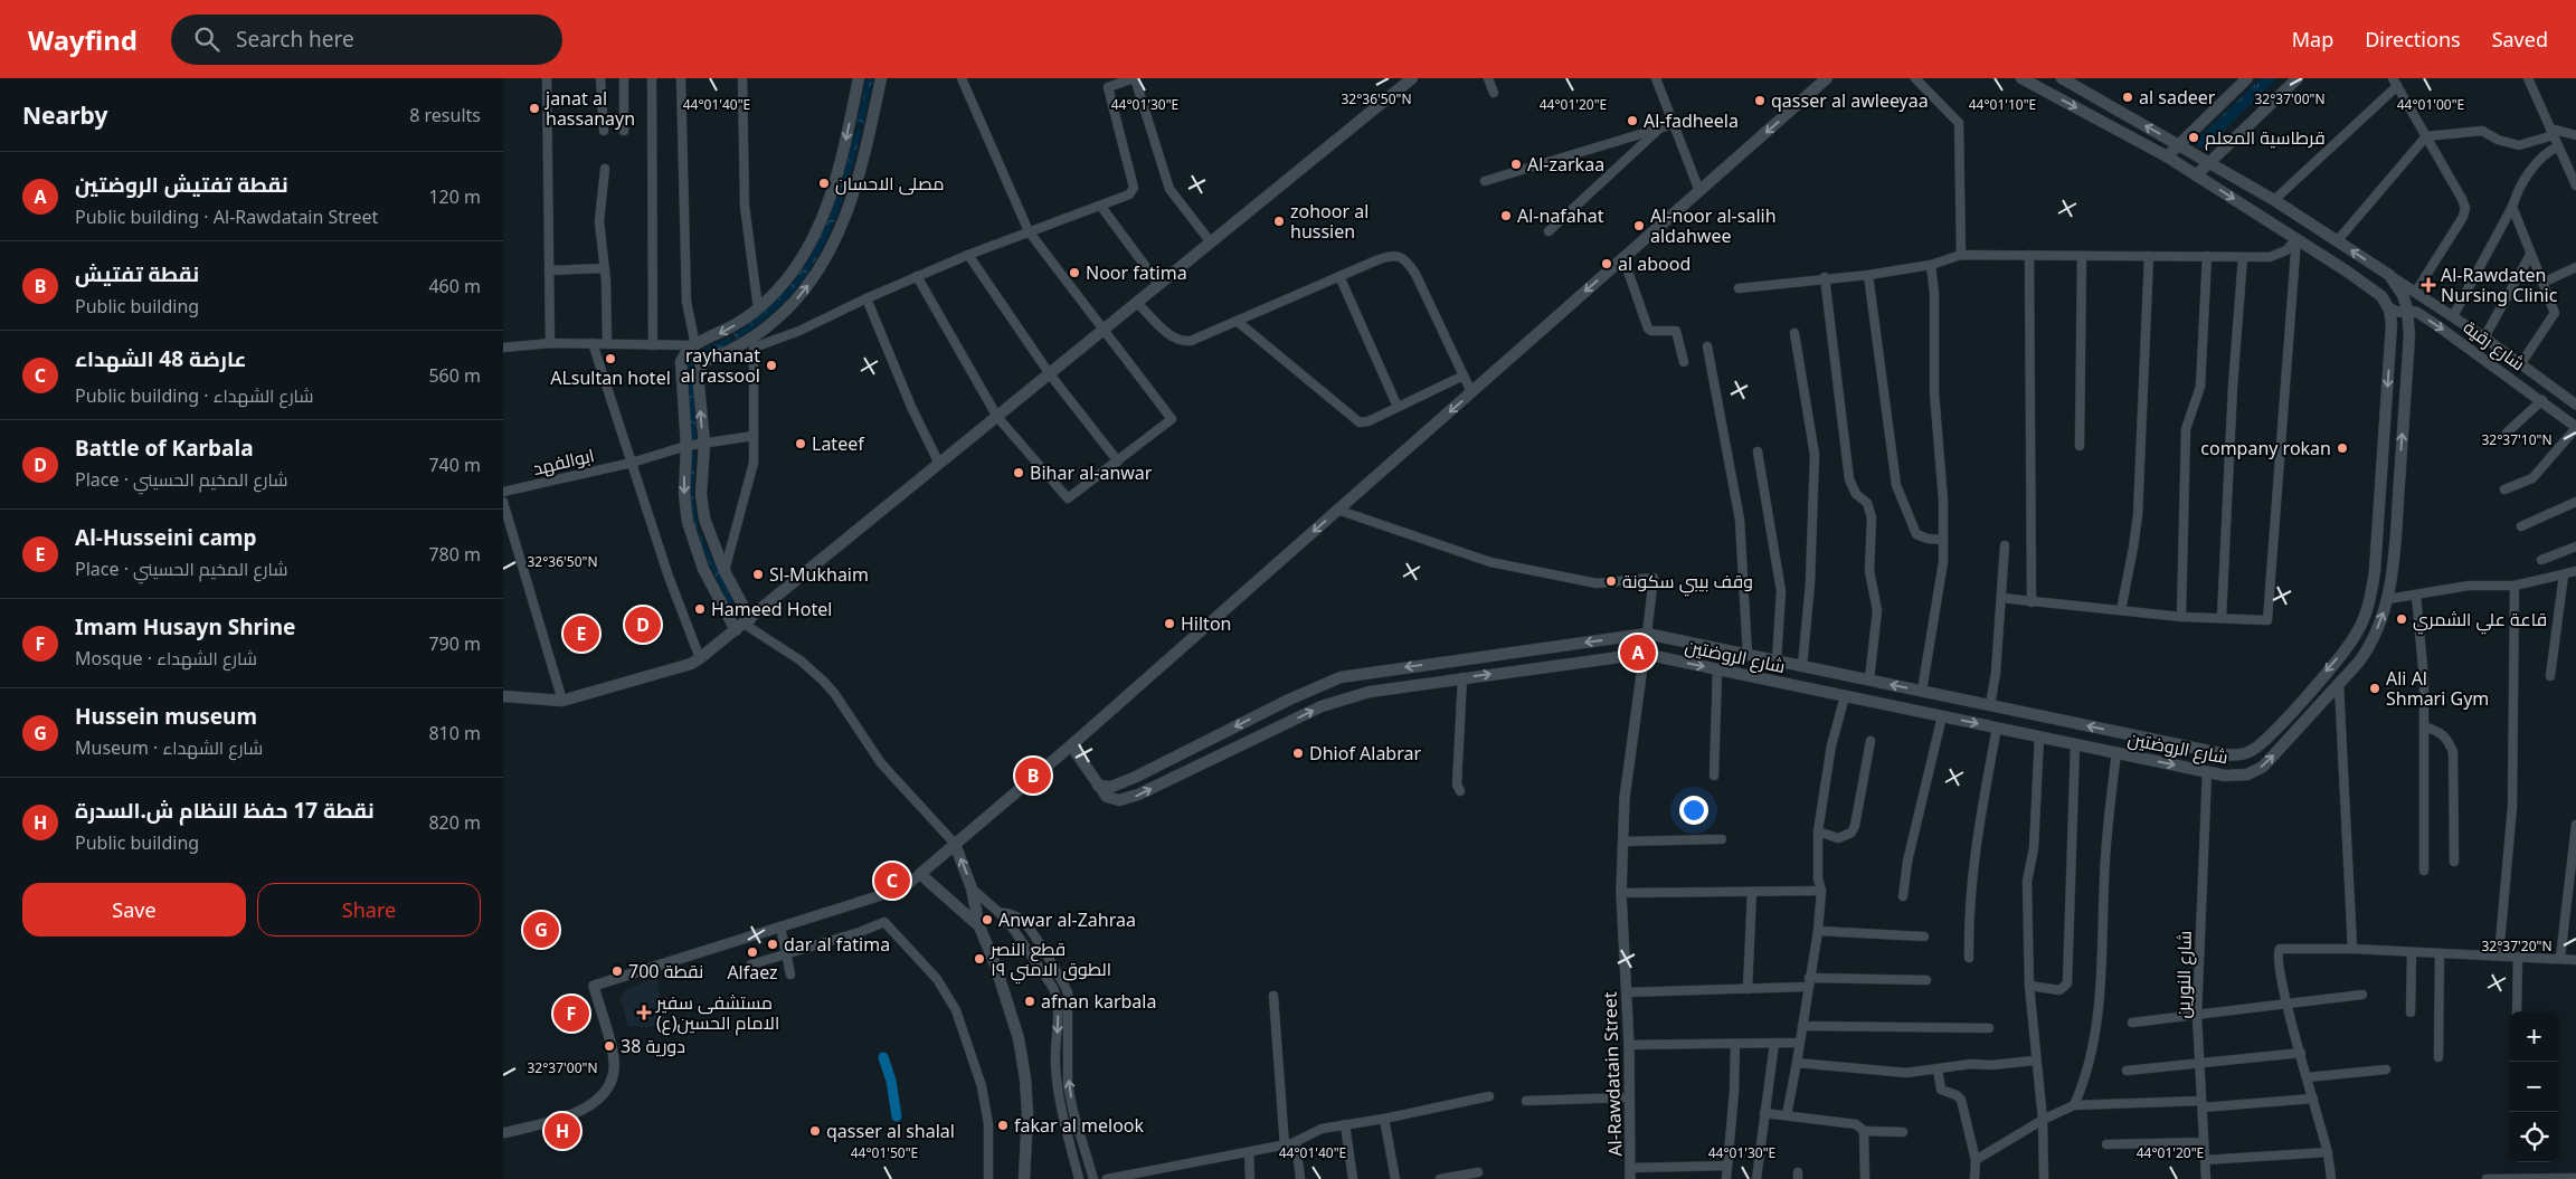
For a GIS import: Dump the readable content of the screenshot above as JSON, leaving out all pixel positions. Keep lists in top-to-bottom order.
{
  "streets": {
    "main road": ["شارع الروضتين"],
    "street": [
      "شارع رقية",
      "ابوالفهد",
      "شارع النورين",
      "Al-Rawdatain Street"
    ]
  },
  "crossings": [
    ["شارع رقية", "شارع الروضتين"],
    ["شارع الروضتين", "شارع النورين"],
    ["شارع الروضتين", "Al-Rawdatain Street"]
  ],
  "places": {
    "other": [
      "al sadeer",
      "qasser al awleeyaa",
      "janat al hassanayn",
      "Al-fadheela",
      "قرطاسية المعلم",
      "Al-zarkaa",
      "مصلى الاحسان",
      "Al-nafahat",
      "zohoor al hussien",
      "Al-noor al-salih aldahwee",
      "al abood",
      "Noor fatima",
      "ALsultan hotel",
      "rayhanat al rassool",
      "Lateef",
      "company rokan",
      "Bihar al-anwar",
      "Sl-Mukhaim",
      "وقف بيبي سكونة",
      "Hameed Hotel",
      "قاعة علي الشمري",
      "Hilton",
      "Ali Al Shmari Gym",
      "Dhiof Alabrar",
      "Anwar al-Zahraa",
      "dar al fatima",
      "Alfaez",
      "قطع النصر الطوق الامني ۱۹",
      "نقطة 700",
      "afnan karbala",
      "دورية 38",
      "fakar al melook",
      "qasser al shalal"
    ],
    "health": ["Al-Rawdaten Nursing Clinic", "مستشفى سفير الامام الحسين(ع)"]
  },
  "page": {
    "header": "Wayfind",
    "search": "Search here",
    "nav": ["Map", "Directions", "Saved"],
    "heading": ["Nearby", "8 results"],
    "list": [
      {
        "mark": "A",
        "name": "نقطة تفتيش الروضتين",
        "note": "Public building · Al-Rawdatain Street",
        "value": "120 m"
      },
      {
        "mark": "B",
        "name": "نقطة تفتيش",
        "note": "Public building",
        "value": "460 m"
      },
      {
        "mark": "C",
        "name": "عارضة 48 الشهداء",
        "note": "Public building · شارع الشهداء",
        "value": "560 m"
      },
      {
        "mark": "D",
        "name": "Battle of Karbala",
        "note": "Place · شارع المخيم الحسيني",
        "value": "740 m"
      },
      {
        "mark": "E",
        "name": "Al-Husseini camp",
        "note": "Place · شارع المخيم الحسيني",
        "value": "780 m"
      },
      {
        "mark": "F",
        "name": "Imam Husayn Shrine",
        "note": "Mosque · شارع الشهداء",
        "value": "790 m"
      },
      {
        "mark": "G",
        "name": "Hussein museum",
        "note": "Museum · شارع الشهداء",
        "value": "810 m"
      },
      {
        "mark": "H",
        "name": "نقطة 17 حفظ النظام ش.السدرة",
        "note": "Public building",
        "value": "820 m"
      }
    ],
    "pins": [
      "D",
      "E",
      "A",
      "B",
      "C",
      "G",
      "F",
      "H"
    ],
    "buttons": ["Save", "Share"],
    "map_buttons": ["+", "−"]
  },
  "coordinates": [
    "32°37'00\"N",
    "32°36'50\"N",
    "44°01'40\"E",
    "44°01'30\"E",
    "44°01'20\"E",
    "44°01'10\"E",
    "44°01'00\"E",
    "32°37'10\"N",
    "32°37'20\"N",
    "44°01'50\"E"
  ]
}
